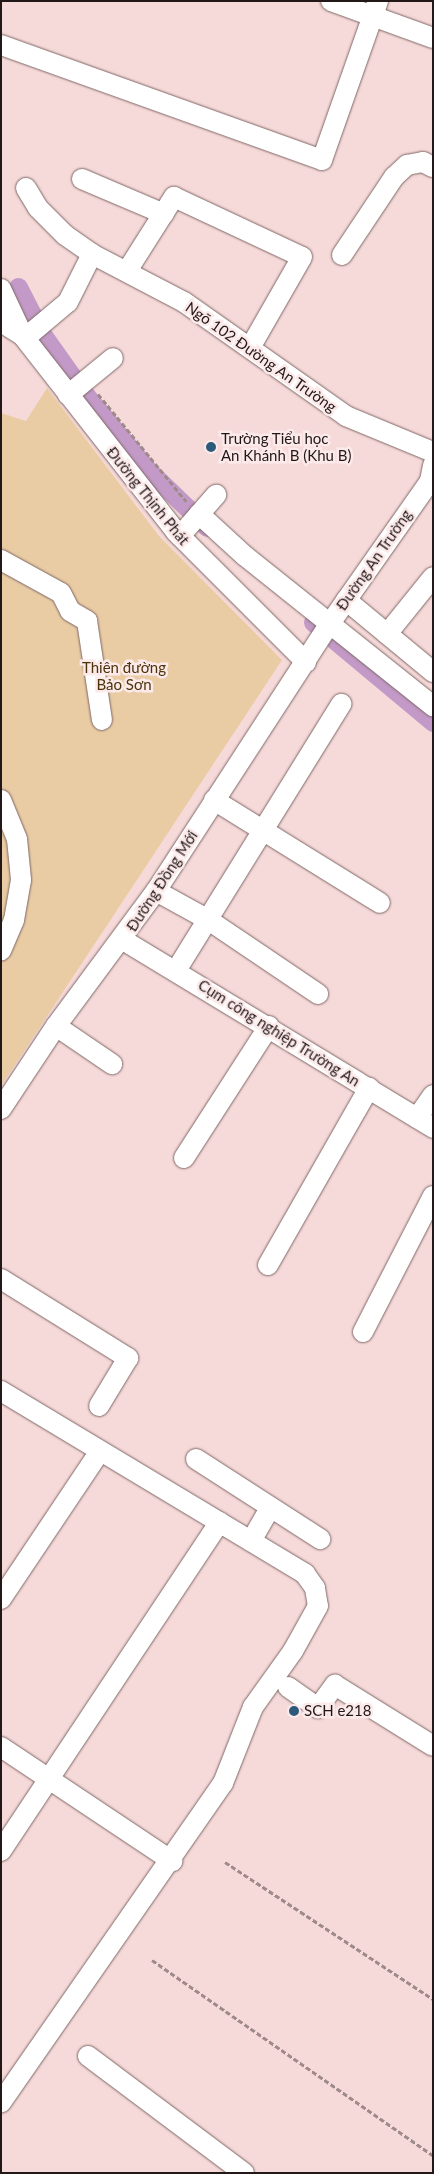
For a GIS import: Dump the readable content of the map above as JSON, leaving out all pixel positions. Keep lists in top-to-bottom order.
{
  "streets": {
    "street": [
      "Ngõ 102 Đường An Trường",
      "Đường Thịnh Phát",
      "Đường An Trường",
      "Đường Đồng Mới",
      "Cụm công nghiệp Trường An"
    ]
  },
  "crossings": [
    ["Đường Thịnh Phát", "Đường An Trường"],
    ["Đường Thịnh Phát", "Đường Đồng Mới"],
    ["Đường An Trường", "Đường Đồng Mới"],
    ["Đường Đồng Mới", "Cụm công nghiệp Trường An"]
  ],
  "parks": ["Thiên đường Bảo Sơn"],
  "places": ["Trường Tiểu học An Khánh B (Khu B)", "SCH e218"]
}
